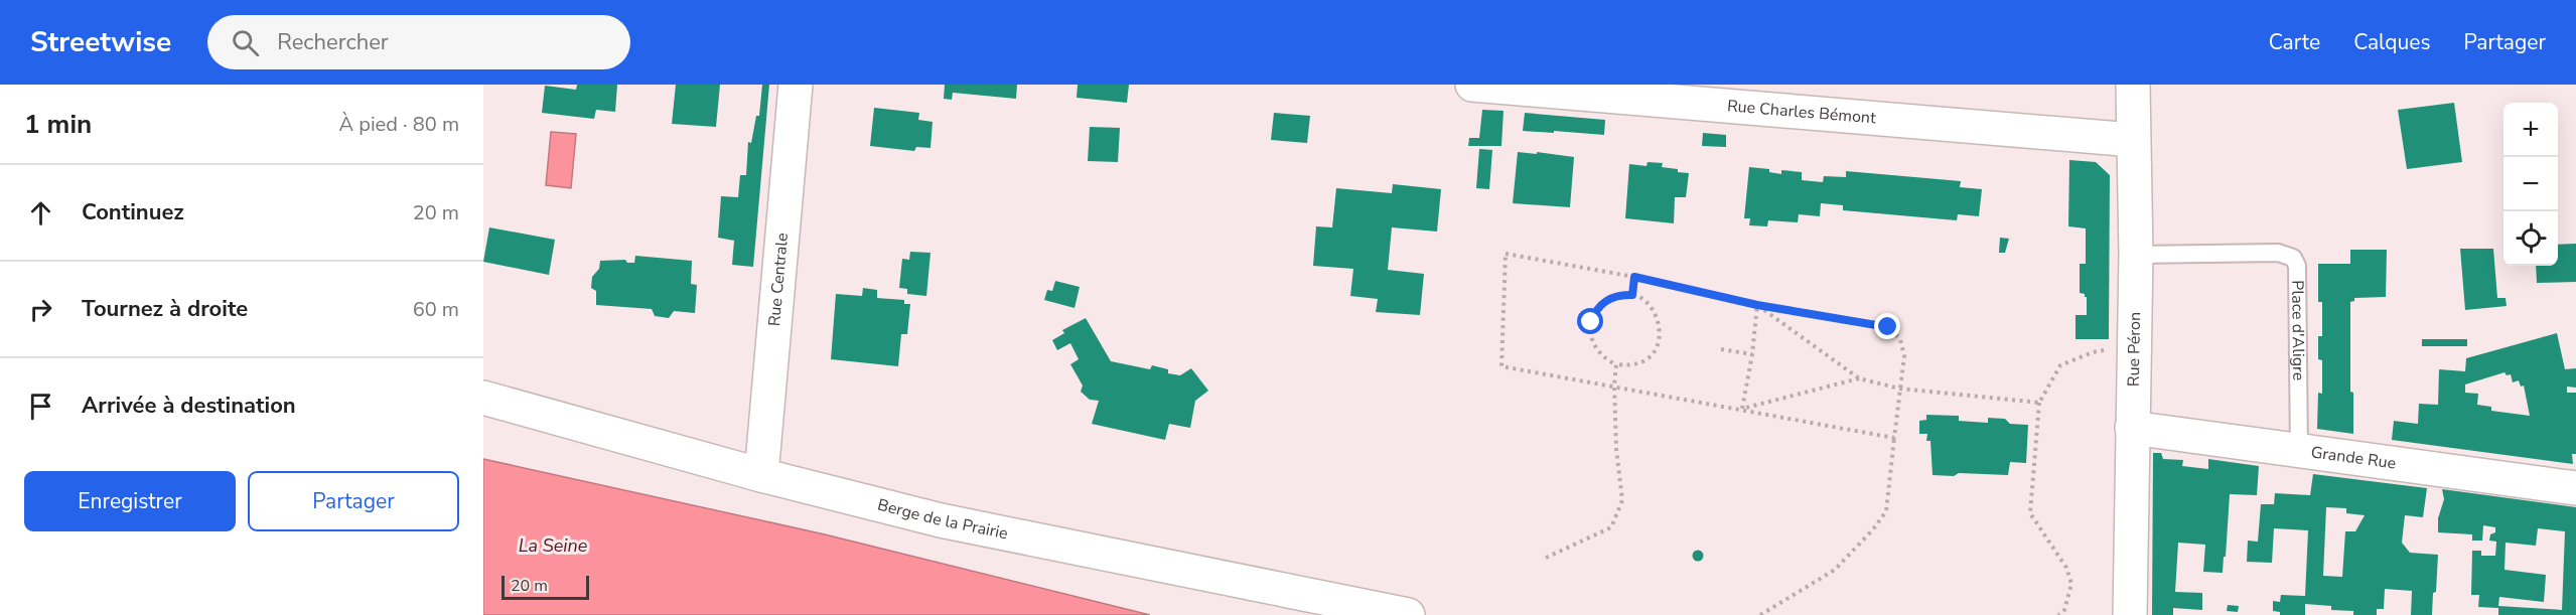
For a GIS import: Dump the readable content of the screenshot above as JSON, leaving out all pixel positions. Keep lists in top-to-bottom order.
{
  "streets": {
    "street": [
      "Rue Charles Bémont",
      "Rue Centrale",
      "Rue Péron",
      "Grande Rue",
      "Berge de la Prairie"
    ],
    "lane": ["Place d'Aligre"]
  },
  "crossings": [
    ["Rue Charles Bémont", "Rue Péron"],
    ["Rue Centrale", "Berge de la Prairie"],
    ["Place d'Aligre", "Rue Péron"],
    ["Place d'Aligre", "Grande Rue"],
    ["Rue Péron", "Grande Rue"]
  ],
  "water": ["La Seine"],
  "scale_bar": "20 m",
  "page": {
    "header": "Streetwise",
    "search": "Rechercher",
    "nav": ["Carte", "Calques", "Partager"],
    "heading": ["1 min", "À pied · 80 m"],
    "map_buttons": ["+", "−"],
    "list": [
      ["Continuez", "20 m"],
      ["Tournez à droite", "60 m"],
      "Arrivée à destination"
    ],
    "buttons": ["Enregistrer", "Partager"],
    "scale": "20 m"
  }
}
